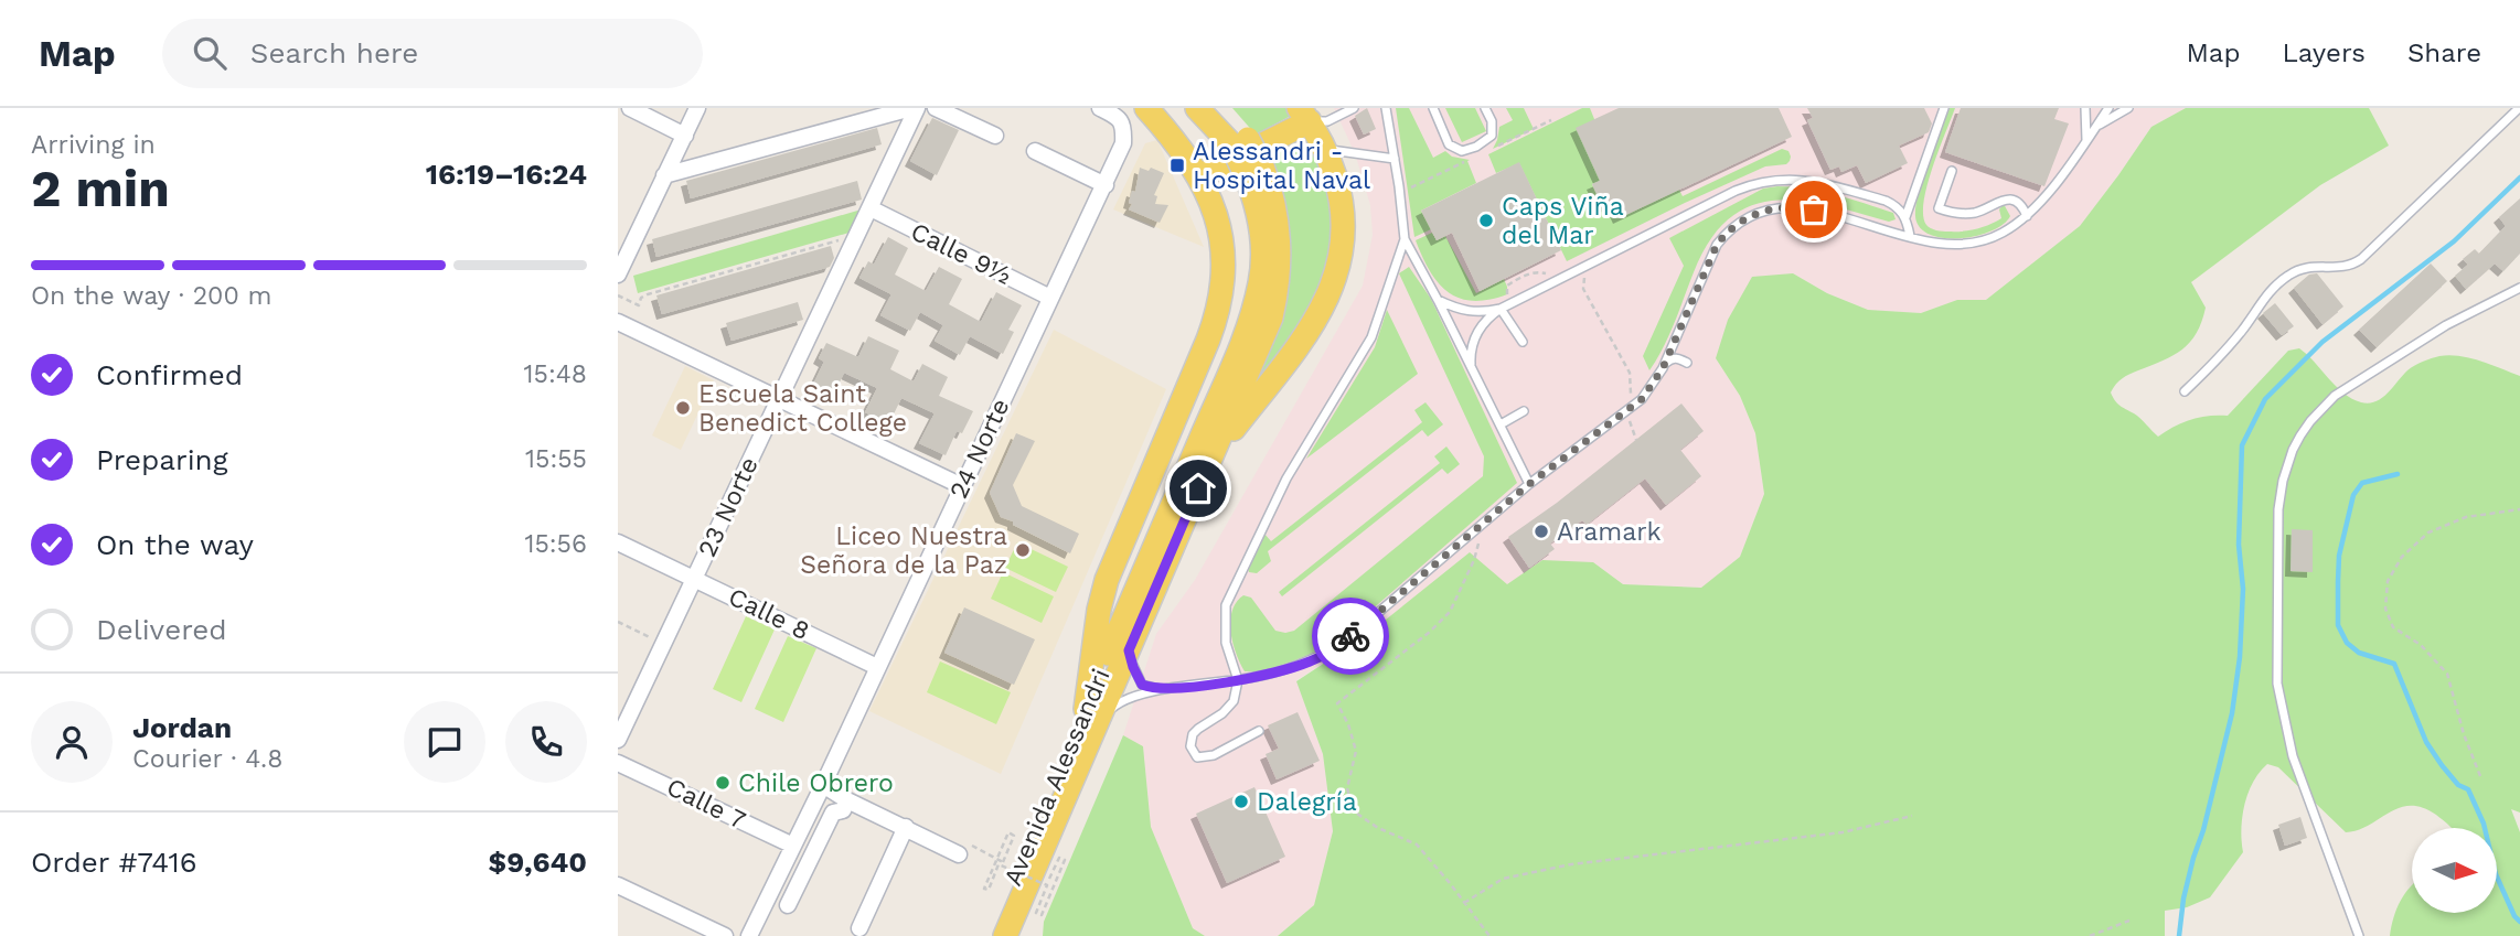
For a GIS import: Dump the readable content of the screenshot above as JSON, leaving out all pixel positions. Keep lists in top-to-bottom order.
{
  "streets": {
    "main road": ["Avenida Alessandri"],
    "street": [
      "Calle 9½",
      "24 Norte",
      "23 Norte",
      "Calle 8",
      "Calle 7"
    ]
  },
  "crossings": [
    ["Calle 9½", "24 Norte"],
    ["Calle 9½", "23 Norte"],
    ["24 Norte", "Calle 8"],
    ["24 Norte", "Calle 7"],
    ["23 Norte", "Calle 8"]
  ],
  "places": {
    "transit": ["Alessandri - Hospital Naval"],
    "other": [
      "Caps Viña del Mar",
      "Escuela Saint Benedict College",
      "Aramark",
      "Liceo Nuestra Señora de la Paz",
      "Chile Obrero",
      "Dalegría"
    ]
  },
  "north": "right",
  "page": {
    "header": "Map",
    "search": "Search here",
    "nav": ["Map", "Layers", "Share"],
    "heading": ["2 min", "Arriving in", "16:19–16:24"],
    "panel": [
      "Jordan",
      "Courier · 4.8",
      "Order #7416",
      "$9,640"
    ],
    "bar": "On the way · 200 m",
    "list": [
      ["Confirmed", "15:48"],
      ["Preparing", "15:55"],
      ["On the way", "15:56"],
      "Delivered"
    ]
  }
}
